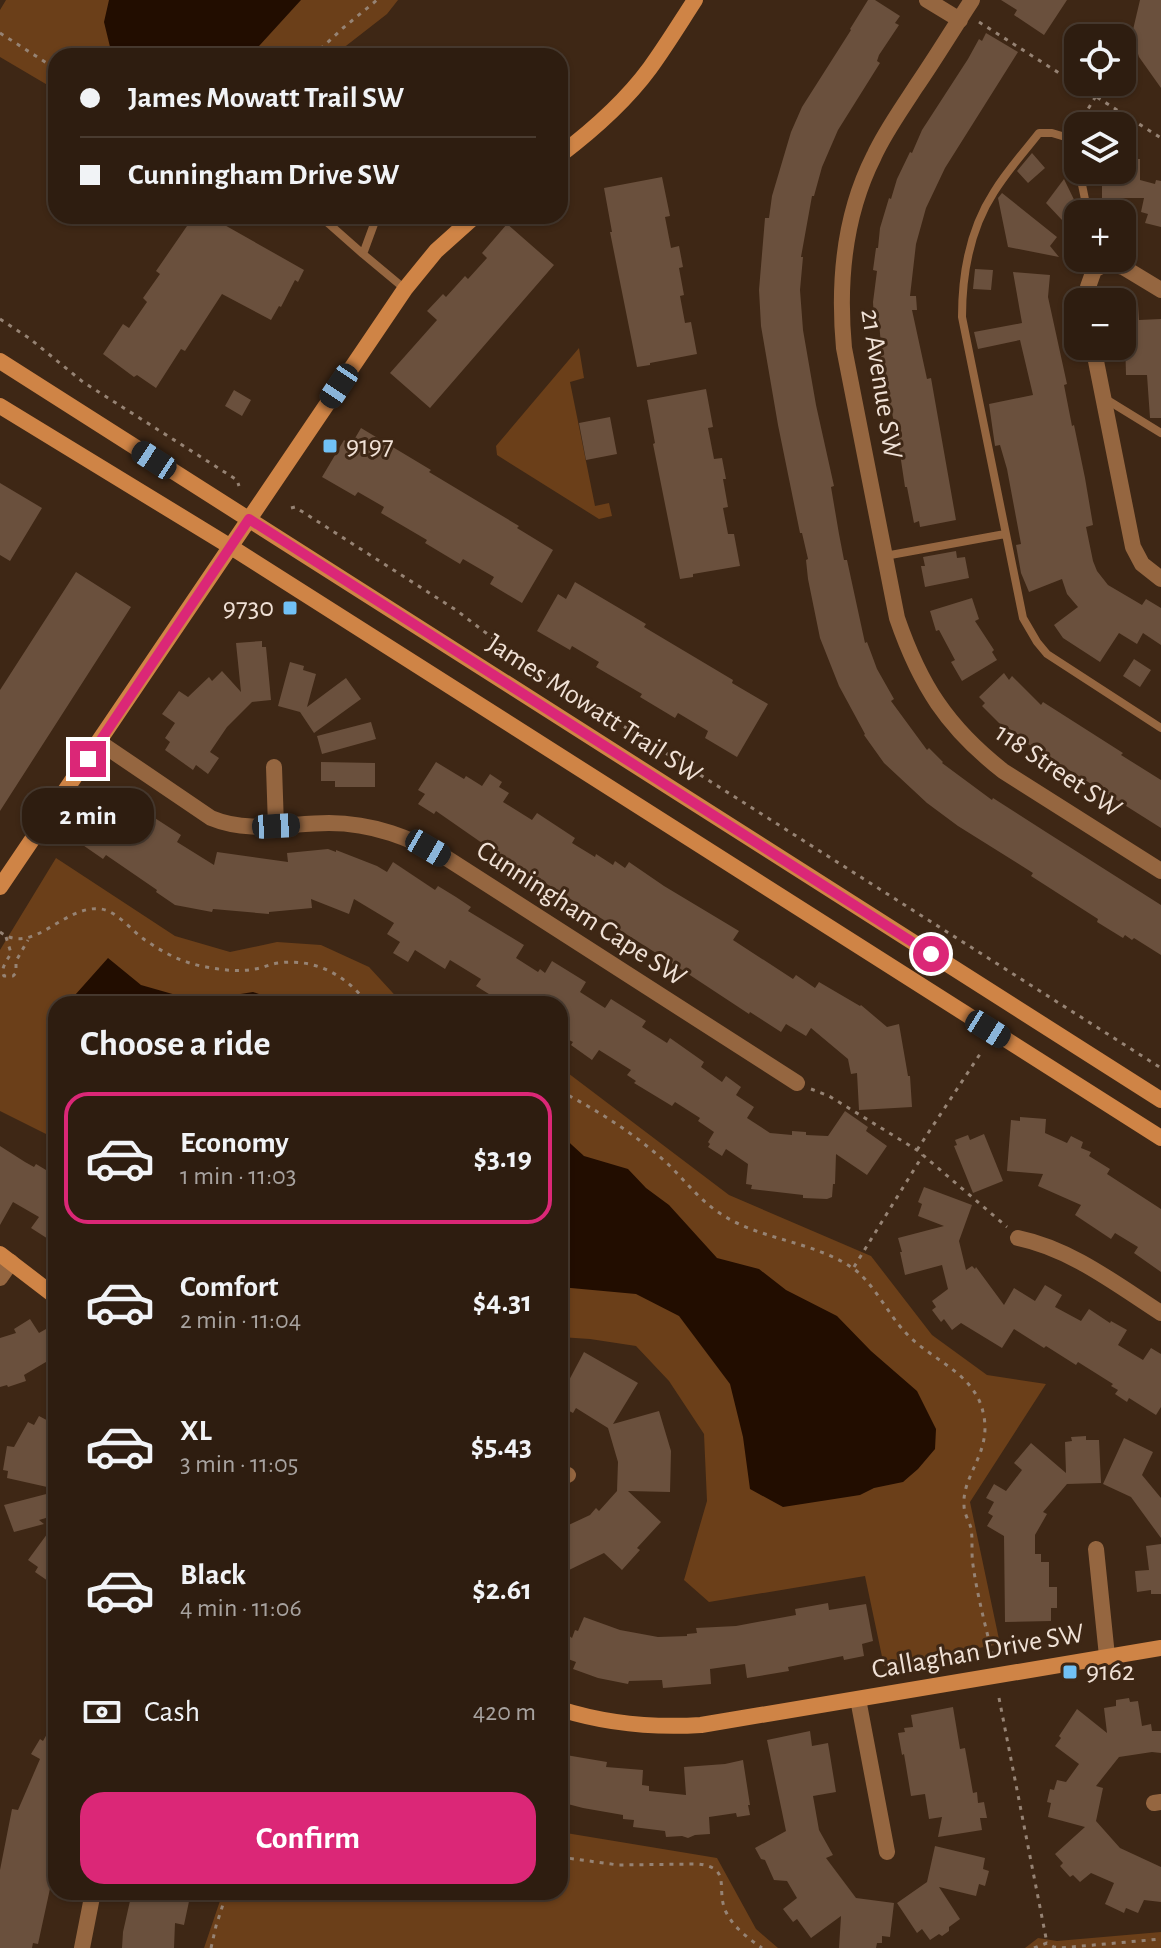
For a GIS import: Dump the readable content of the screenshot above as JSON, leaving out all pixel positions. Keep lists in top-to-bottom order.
{
  "streets": {
    "main road": ["James Mowatt Trail SW", "Callaghan Drive SW"],
    "street": ["21 Avenue SW", "118 Street SW", "Cunningham Cape SW"]
  },
  "crossings": [
    ["21 Avenue SW", "118 Street SW"]
  ],
  "places": {
    "transit": ["9197", "9730", "9162"]
  },
  "page": {
    "map_buttons": ["+", "−"],
    "banner": ["James Mowatt Trail SW", "Cunningham Drive SW"],
    "bubble": "2 min",
    "heading": "Choose a ride",
    "list": [
      {
        "name": "Economy",
        "note": "1 min · 11:03",
        "value": "$3.19"
      },
      {
        "name": "Comfort",
        "note": "2 min · 11:04",
        "value": "$4.31"
      },
      {
        "name": "XL",
        "note": "3 min · 11:05",
        "value": "$5.43"
      },
      {
        "name": "Black",
        "note": "4 min · 11:06",
        "value": "$2.61"
      }
    ],
    "pay": ["Cash", "420 m"],
    "buttons": "Confirm"
  }
}
